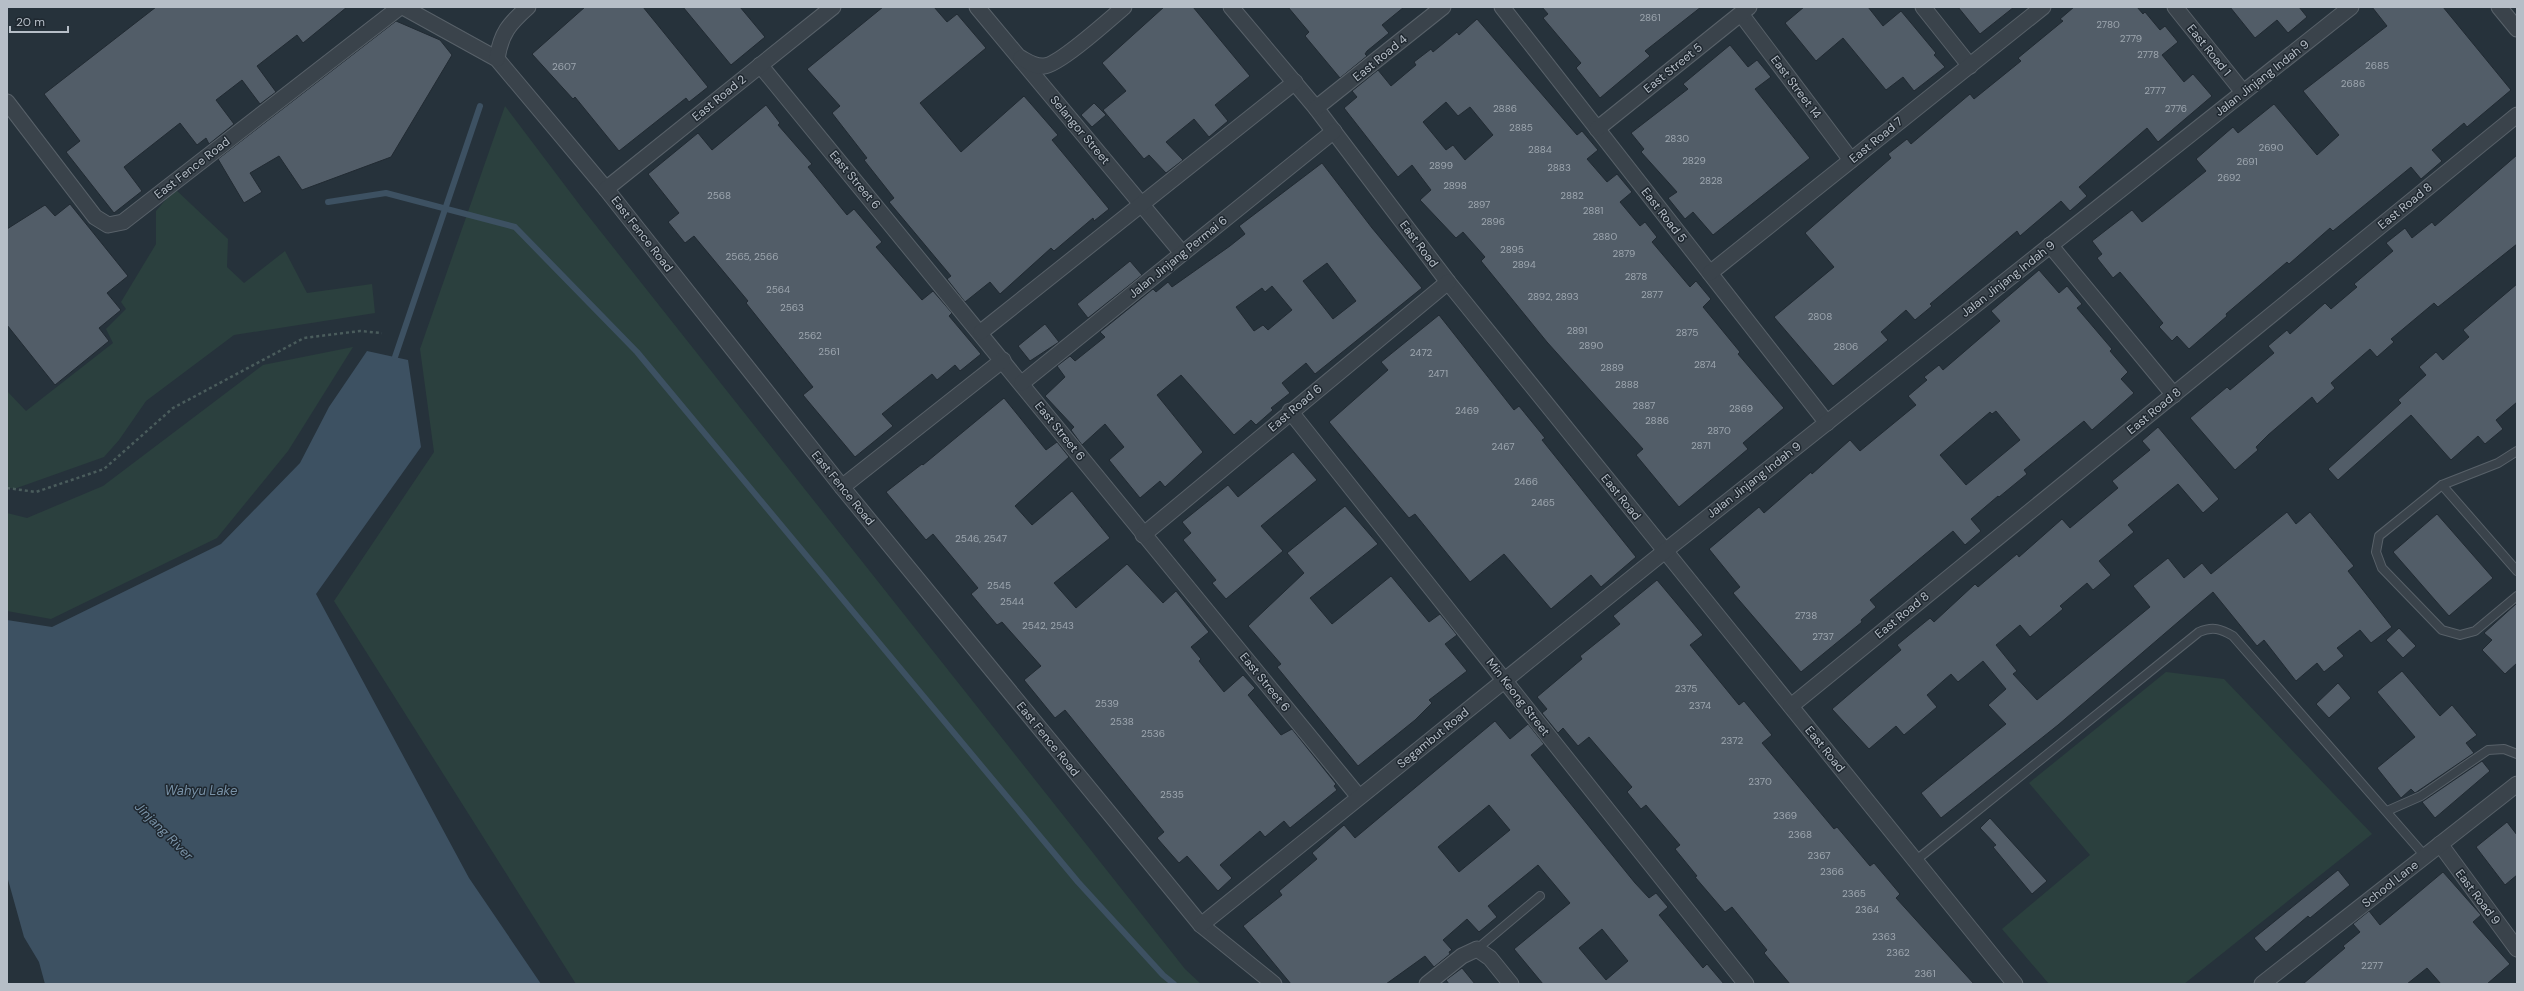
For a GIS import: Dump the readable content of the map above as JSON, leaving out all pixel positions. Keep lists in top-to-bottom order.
{
  "streets": {
    "street": [
      "East Road 1",
      "East Road 4",
      "East Street 5",
      "Jalan Jinjang Indah 9",
      "East Street 14",
      "East Road 2",
      "Selangor Street",
      "East Road 7",
      "East Fence Road",
      "East Street 6",
      "East Road 8",
      "East Road 5",
      "East Road",
      "Jalan Jinjang Permai 6",
      "East Road 6",
      "Min Keong Street",
      "Segambut Road",
      "School Lane",
      "East Road 9"
    ]
  },
  "crossings": [
    ["East Road 1", "Jalan Jinjang Indah 9"],
    ["East Road 4", "East Road"],
    ["East Street 5", "East Street 14"],
    ["East Street 5", "East Road 5"],
    ["Jalan Jinjang Indah 9", "East Road 5"],
    ["Jalan Jinjang Indah 9", "East Road"],
    ["Jalan Jinjang Indah 9", "Segambut Road"],
    ["East Street 14", "East Road 7"],
    ["East Road 2", "East Fence Road"],
    ["East Road 2", "East Street 6"],
    ["Selangor Street", "Jalan Jinjang Permai 6"],
    ["East Road 7", "East Road 5"],
    ["East Fence Road", "Segambut Road"],
    ["East Street 6", "Jalan Jinjang Permai 6"],
    ["East Street 6", "East Road 6"],
    ["East Street 6", "Segambut Road"],
    ["East Road 8", "East Road"],
    ["East Road", "Jalan Jinjang Permai 6"],
    ["East Road", "East Road 6"],
    ["East Road", "Segambut Road"],
    ["East Road 6", "Min Keong Street"],
    ["Min Keong Street", "Segambut Road"],
    ["School Lane", "East Road 9"]
  ],
  "water": ["Wahyu Lake", "Jinjang River"],
  "house_numbers": [
    "2861",
    "2780",
    "2779",
    "2778",
    "2685",
    "2607",
    "2686",
    "2777",
    "2886",
    "2776",
    "2885",
    "2830",
    "2690",
    "2884",
    "2829",
    "2691",
    "2899",
    "2883",
    "2692",
    "2828",
    "2898",
    "2568",
    "2882",
    "2897",
    "2881",
    "2896",
    "2880",
    "2895",
    "2879",
    "2565, 2566",
    "2894",
    "2878",
    "2564",
    "2877",
    "2892, 2893",
    "2563",
    "2808",
    "2891",
    "2875",
    "2562",
    "2890",
    "2806",
    "2561",
    "2472",
    "2874",
    "2889",
    "2471",
    "2888",
    "2887",
    "2869",
    "2469",
    "2886",
    "2870",
    "2871",
    "2467",
    "2466",
    "2465",
    "2546, 2547",
    "2545",
    "2544",
    "2738",
    "2542, 2543",
    "2737",
    "2375",
    "2539",
    "2374",
    "2538",
    "2536",
    "2372",
    "2370",
    "2535",
    "2369",
    "2368",
    "2367",
    "2366",
    "2365",
    "2364",
    "2363",
    "2362",
    "2277",
    "2361"
  ],
  "scale_bar": "20 m"
}
